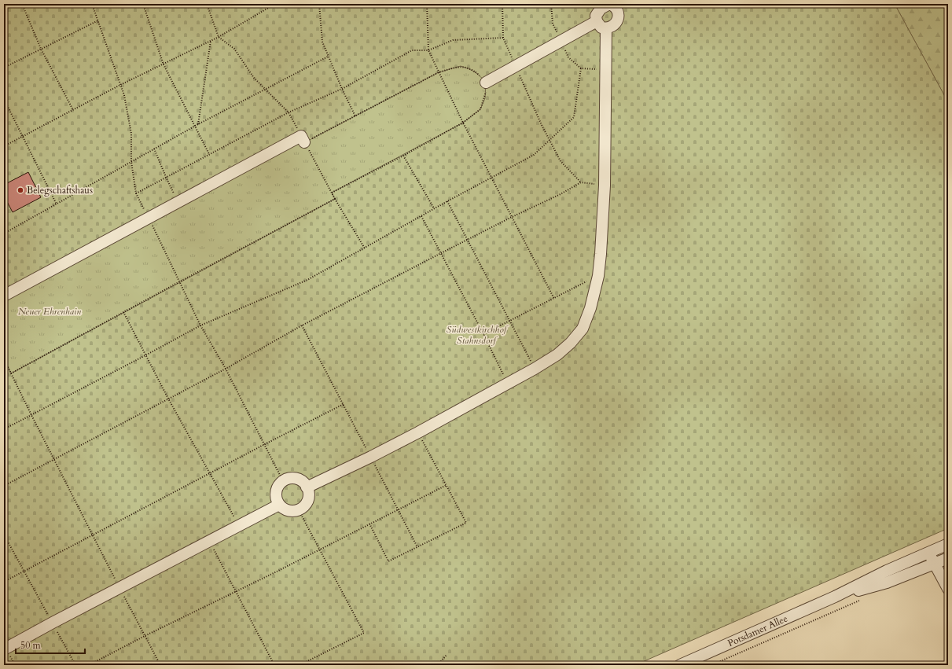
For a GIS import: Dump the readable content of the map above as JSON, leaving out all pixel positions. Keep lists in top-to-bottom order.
{
  "streets": {
    "street": ["Potsdamer Allee"]
  },
  "parks": ["Neuer Ehrenhain", "Südwestkirchhof Stahnsdorf"],
  "places": ["Belegschaftshaus"],
  "scale_bar": "50 m"
}
